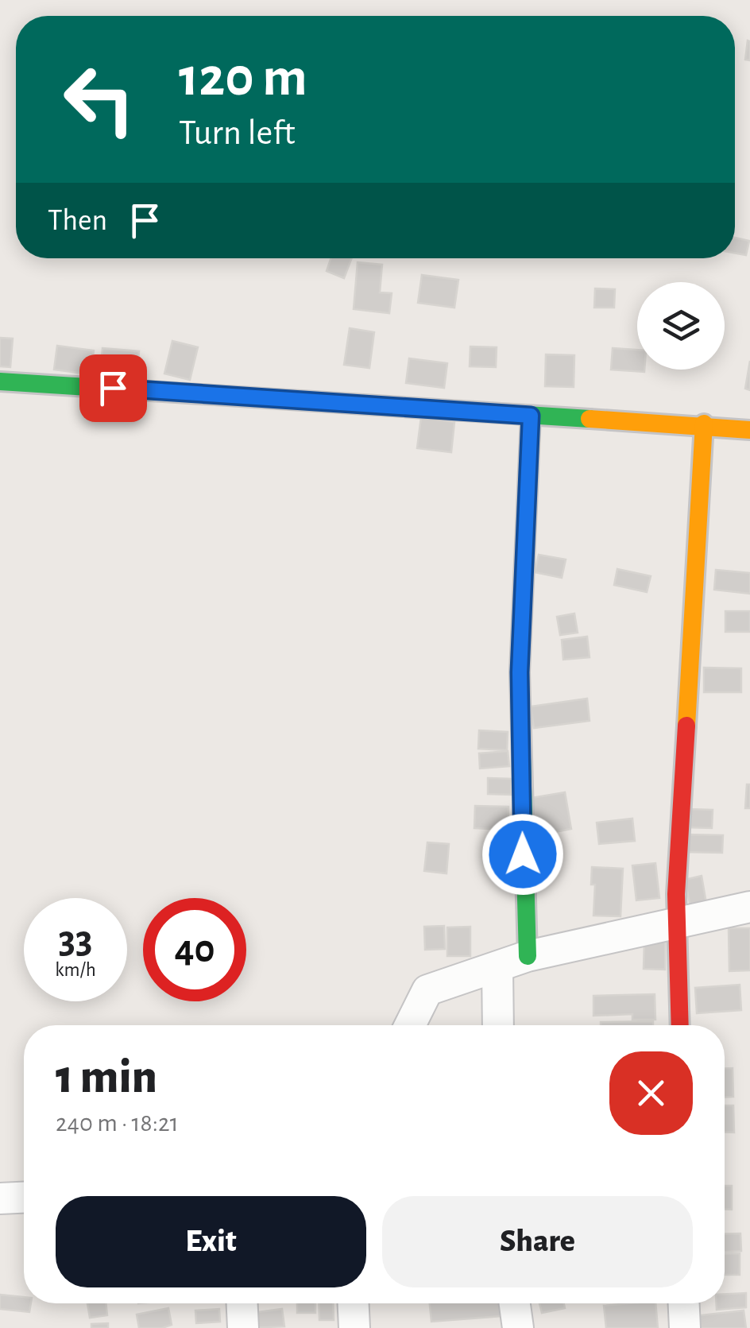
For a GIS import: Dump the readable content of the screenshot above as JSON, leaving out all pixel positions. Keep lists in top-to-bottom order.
{
  "page": {
    "turn": ["120 m", "Turn left"],
    "then": "Then",
    "speed": "33 km/h",
    "limit": "40",
    "heading": ["1 min", "240 m · 18:21"],
    "buttons": ["Exit", "Share"]
  }
}
